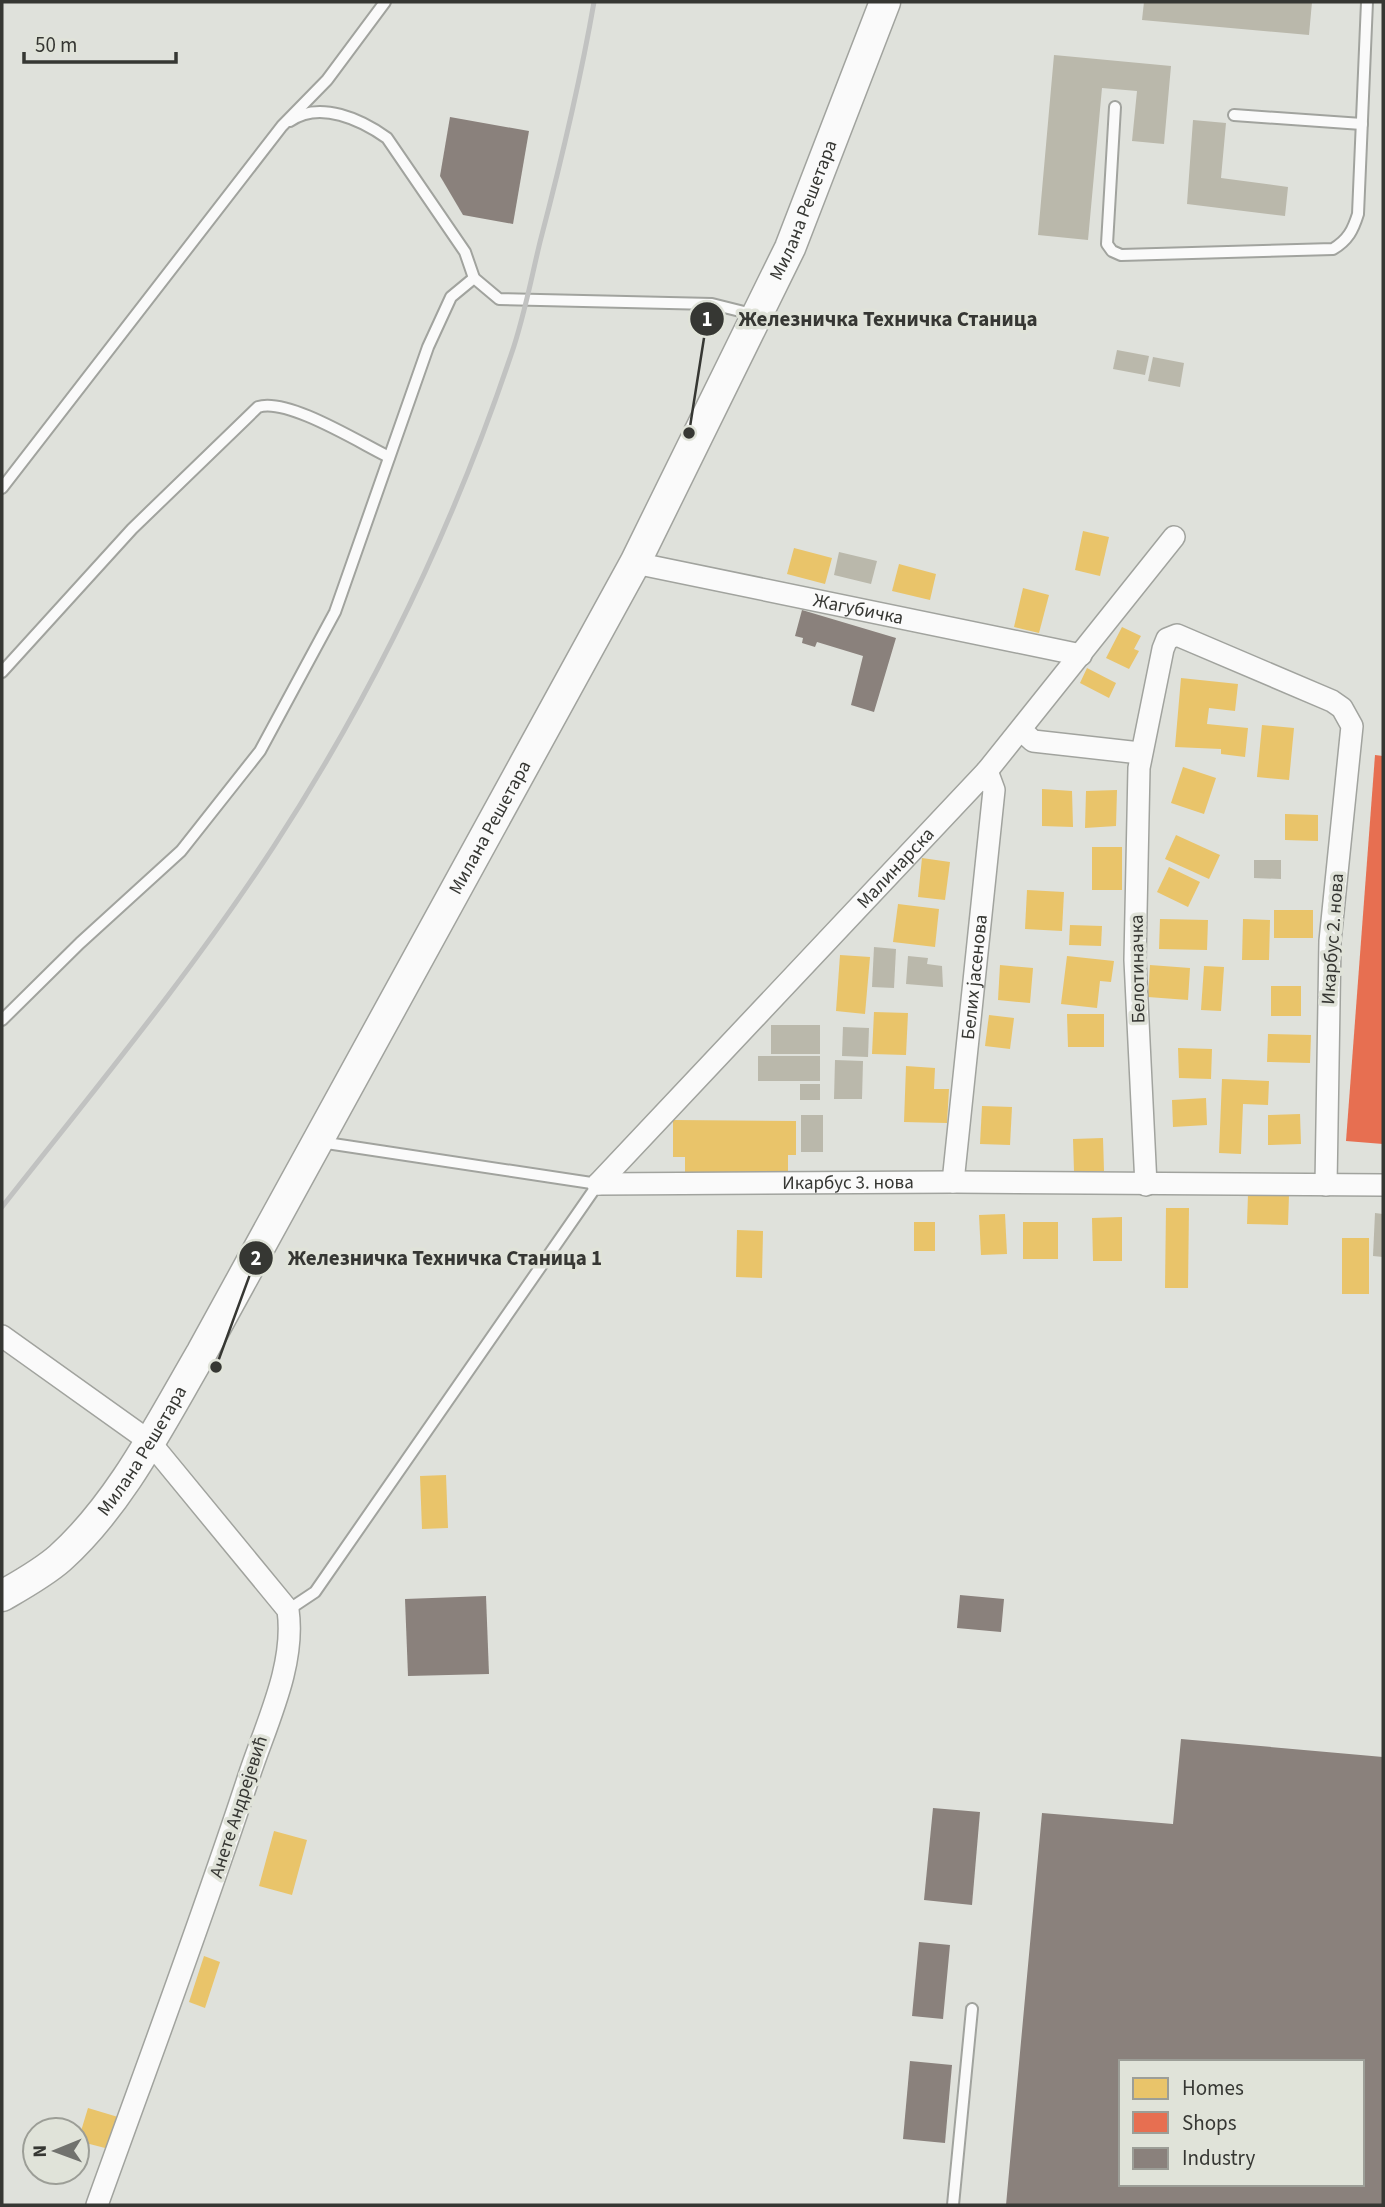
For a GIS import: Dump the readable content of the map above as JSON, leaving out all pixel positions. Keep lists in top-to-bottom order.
{
  "streets": {
    "street": [
      "Милана Решетара",
      "Жагубичка",
      "Малинарска",
      "Икарбус 2. нова",
      "Белотиначка",
      "Белих јасенова",
      "Икарбус 3. нова",
      "Анете Андрејевић"
    ]
  },
  "crossings": [
    ["Милана Решетара", "Жагубичка"],
    ["Милана Решетара", "Икарбус 3. нова"],
    ["Жагубичка", "Малинарска"],
    ["Малинарска", "Белих јасенова"],
    ["Малинарска", "Икарбус 3. нова"],
    ["Икарбус 2. нова", "Белотиначка"],
    ["Икарбус 2. нова", "Икарбус 3. нова"],
    ["Белотиначка", "Икарбус 3. нова"],
    ["Белих јасенова", "Икарбус 3. нова"]
  ],
  "places": ["Железничка Техничка Станица", "Железничка Техничка Станица 1"],
  "legend": ["Homes", "Shops", "Industry"],
  "scale_bar": "50 m",
  "north": "left"
}
